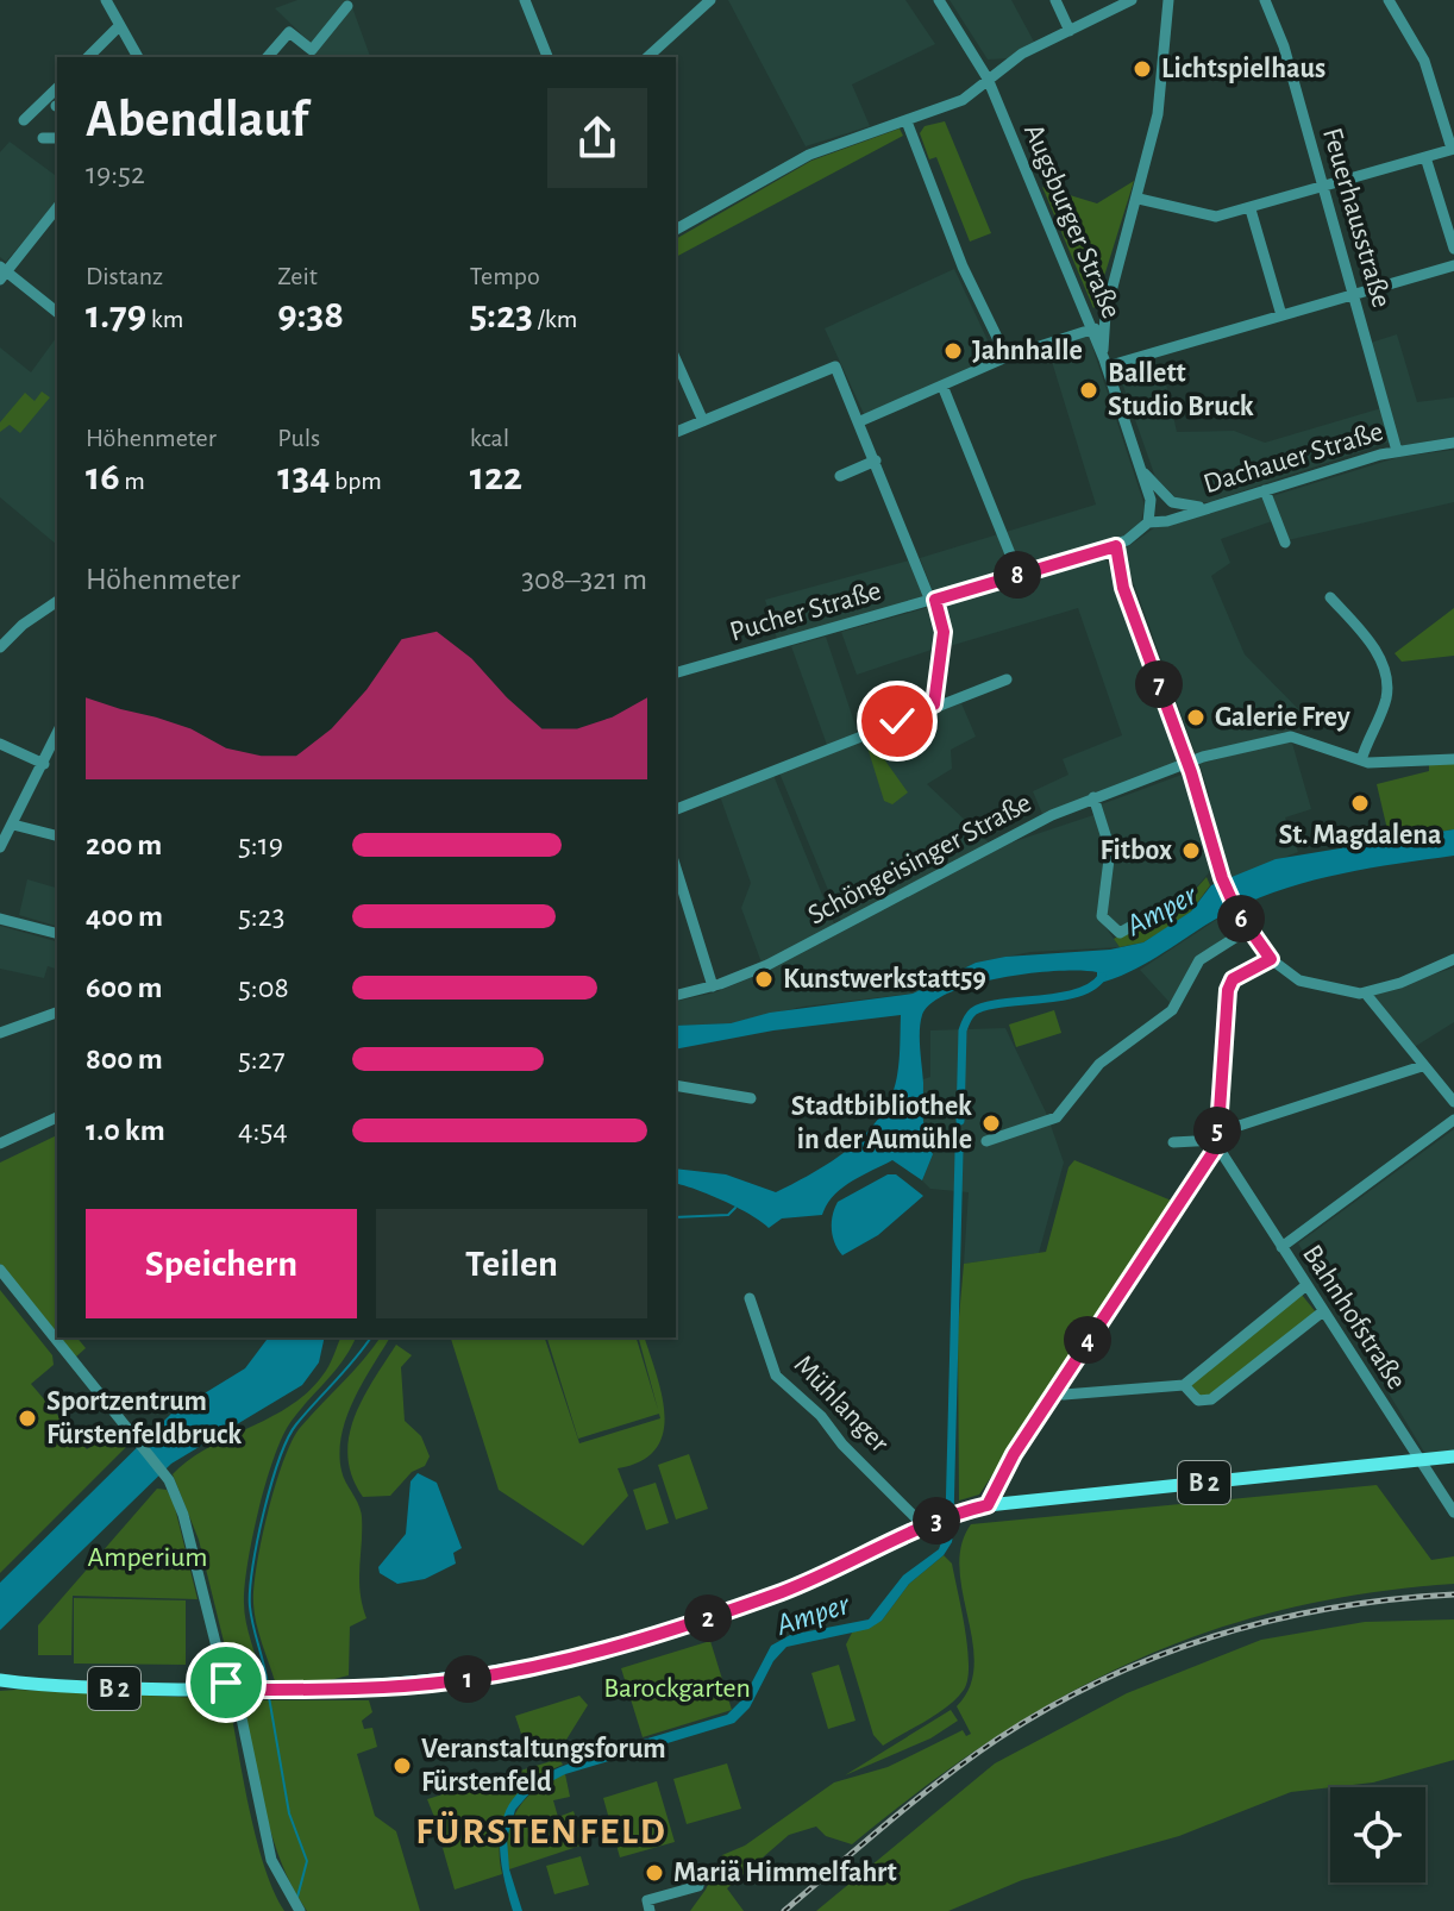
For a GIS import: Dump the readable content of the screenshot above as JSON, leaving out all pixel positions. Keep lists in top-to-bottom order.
{
  "streets": {
    "main road": ["B 2"],
    "street": [
      "Feuerhausstraße",
      "Augsburger Straße",
      "Dachauer Straße",
      "Pucher Straße",
      "Schöngeisinger Straße",
      "Bahnhofstraße",
      "Mühlanger"
    ]
  },
  "crossings": [
    ["Feuerhausstraße", "Dachauer Straße"],
    ["Bahnhofstraße", "B 2"],
    ["Mühlanger", "B 2"]
  ],
  "districts": ["FÜRSTENFELD"],
  "water": ["Amper"],
  "parks": ["Amperium", "Barockgarten"],
  "places": [
    "Lichtspielhaus",
    "Jahnhalle",
    "Ballett Studio Bruck",
    "Galerie Frey",
    "St. Magdalena",
    "Fitbox",
    "Kunstwerkstatt59",
    "Stadtbibliothek in der Aumühle",
    "Sportzentrum Fürstenfeldbruck",
    "Veranstaltungsforum Fürstenfeld",
    "Mariä Himmelfahrt"
  ],
  "page": {
    "heading": ["Abendlauf", "19:52"],
    "stats": [
      ["Distanz", "1.79 km"],
      ["Zeit", "9:38"],
      ["Tempo", "5:23 /km"],
      ["Höhenmeter", "16 m"],
      ["Puls", "134 bpm"],
      ["kcal", "122"]
    ],
    "chart": ["Höhenmeter", "308–321 m"],
    "pins": [
      "8",
      "7",
      "6",
      "5",
      "4",
      "3",
      "2",
      "1"
    ],
    "list": [
      {
        "name": "200 m",
        "note": "5:19"
      },
      {
        "name": "400 m",
        "note": "5:23"
      },
      {
        "name": "600 m",
        "note": "5:08"
      },
      {
        "name": "800 m",
        "note": "5:27"
      },
      {
        "name": "1.0 km",
        "note": "4:54"
      }
    ],
    "buttons": ["Speichern", "Teilen"]
  }
}
